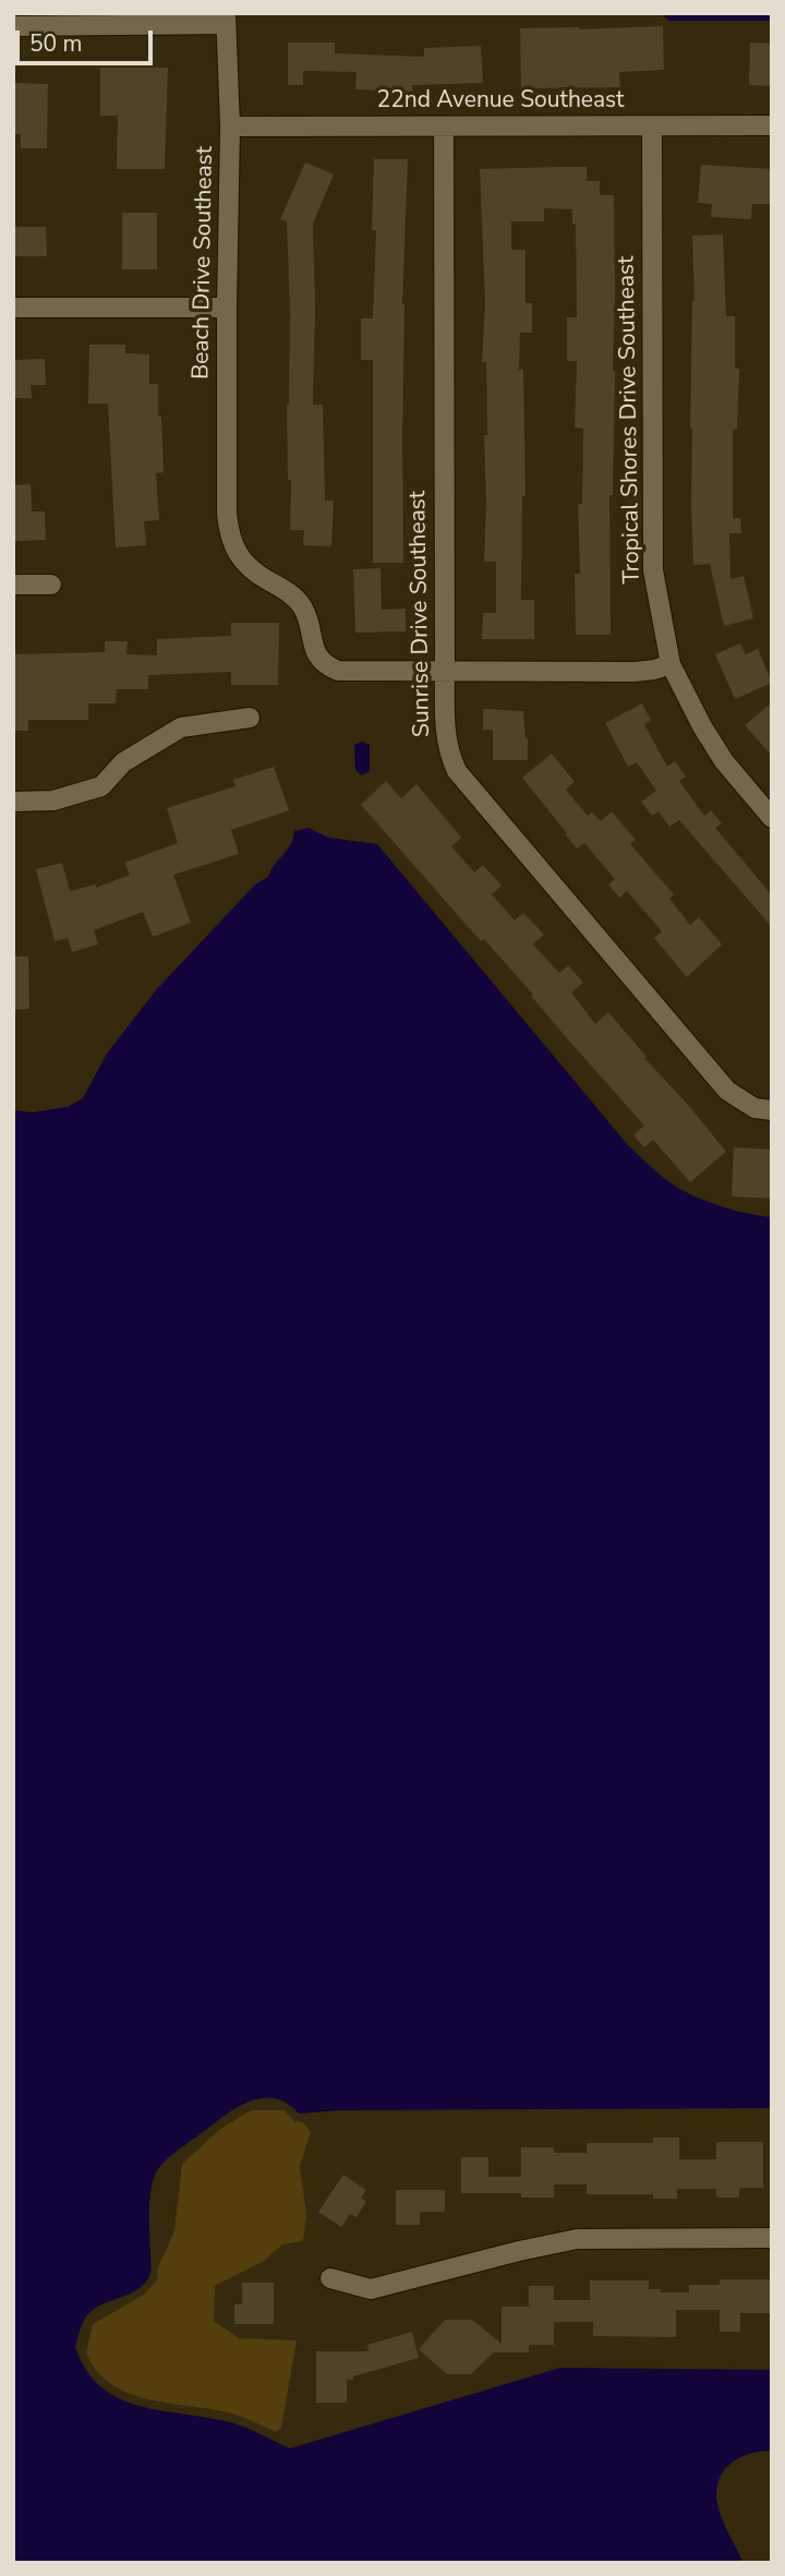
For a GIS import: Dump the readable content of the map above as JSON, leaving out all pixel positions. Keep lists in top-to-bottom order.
{
  "streets": {
    "street": [
      "22nd Avenue Southeast",
      "Beach Drive Southeast",
      "Tropical Shores Drive Southeast",
      "Sunrise Drive Southeast"
    ]
  },
  "crossings": [
    ["22nd Avenue Southeast", "Beach Drive Southeast"],
    ["22nd Avenue Southeast", "Tropical Shores Drive Southeast"],
    ["22nd Avenue Southeast", "Sunrise Drive Southeast"],
    ["Beach Drive Southeast", "Tropical Shores Drive Southeast"],
    ["Beach Drive Southeast", "Sunrise Drive Southeast"]
  ],
  "scale_bar": "50 m"
}
